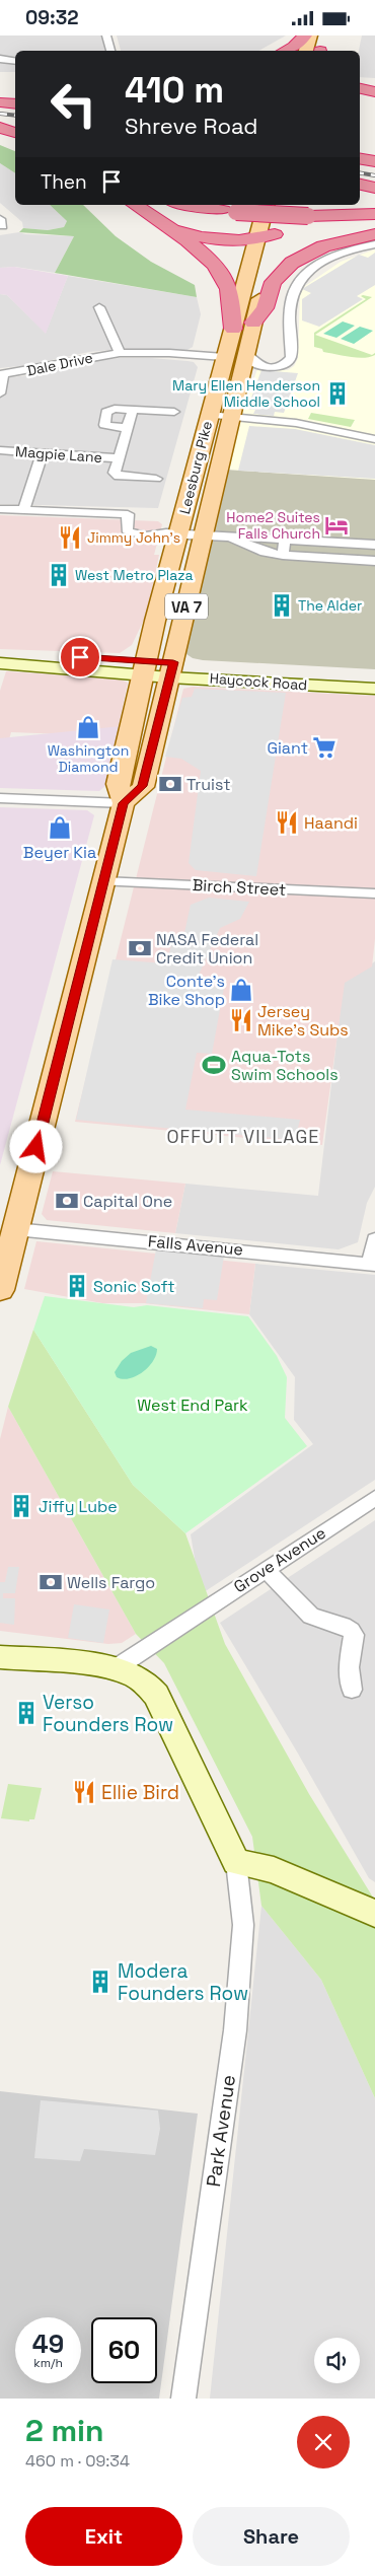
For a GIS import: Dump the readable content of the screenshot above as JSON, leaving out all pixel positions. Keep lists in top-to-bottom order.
{
  "streets": {
    "main road": ["Leesburg Pike", "VA 7", "Haycock Road"],
    "street": [
      "Dale Drive",
      "Magpie Lane",
      "Birch Street",
      "Falls Avenue",
      "Grove Avenue",
      "Park Avenue"
    ]
  },
  "crossings": [
    ["Dale Drive", "Leesburg Pike"],
    ["Leesburg Pike", "VA 7"],
    ["Leesburg Pike", "Haycock Road"],
    ["VA 7", "Haycock Road"],
    ["VA 7", "Birch Street"],
    ["VA 7", "Falls Avenue"]
  ],
  "districts": ["OFFUTT VILLAGE"],
  "parks": ["West End Park"],
  "places": {
    "building": [
      "Mary Ellen Henderson Middle School",
      "West Metro Plaza",
      "The Alder",
      "Sonic Soft",
      "Jiffy Lube",
      "Verso Founders Row",
      "Modera Founders Row"
    ],
    "hotel": ["Home2 Suites Falls Church"],
    "restaurant": [
      "Jimmy John's",
      "Haandi",
      "Jersey Mike's Subs",
      "Ellie Bird"
    ],
    "shop": ["Washington Diamond", "Beyer Kia", "Conte's Bike Shop"],
    "supermarket": ["Giant"],
    "bank": [
      "Truist",
      "NASA Federal Credit Union",
      "Capital One",
      "Wells Fargo"
    ],
    "sports": ["Aqua-Tots Swim Schools"]
  },
  "page": {
    "status": "09:32",
    "turn": ["410 m", "Shreve Road"],
    "then": "Then",
    "speed": "49 km/h",
    "limit": "60",
    "heading": ["2 min", "460 m · 09:34"],
    "buttons": ["Exit", "Share"]
  }
}
